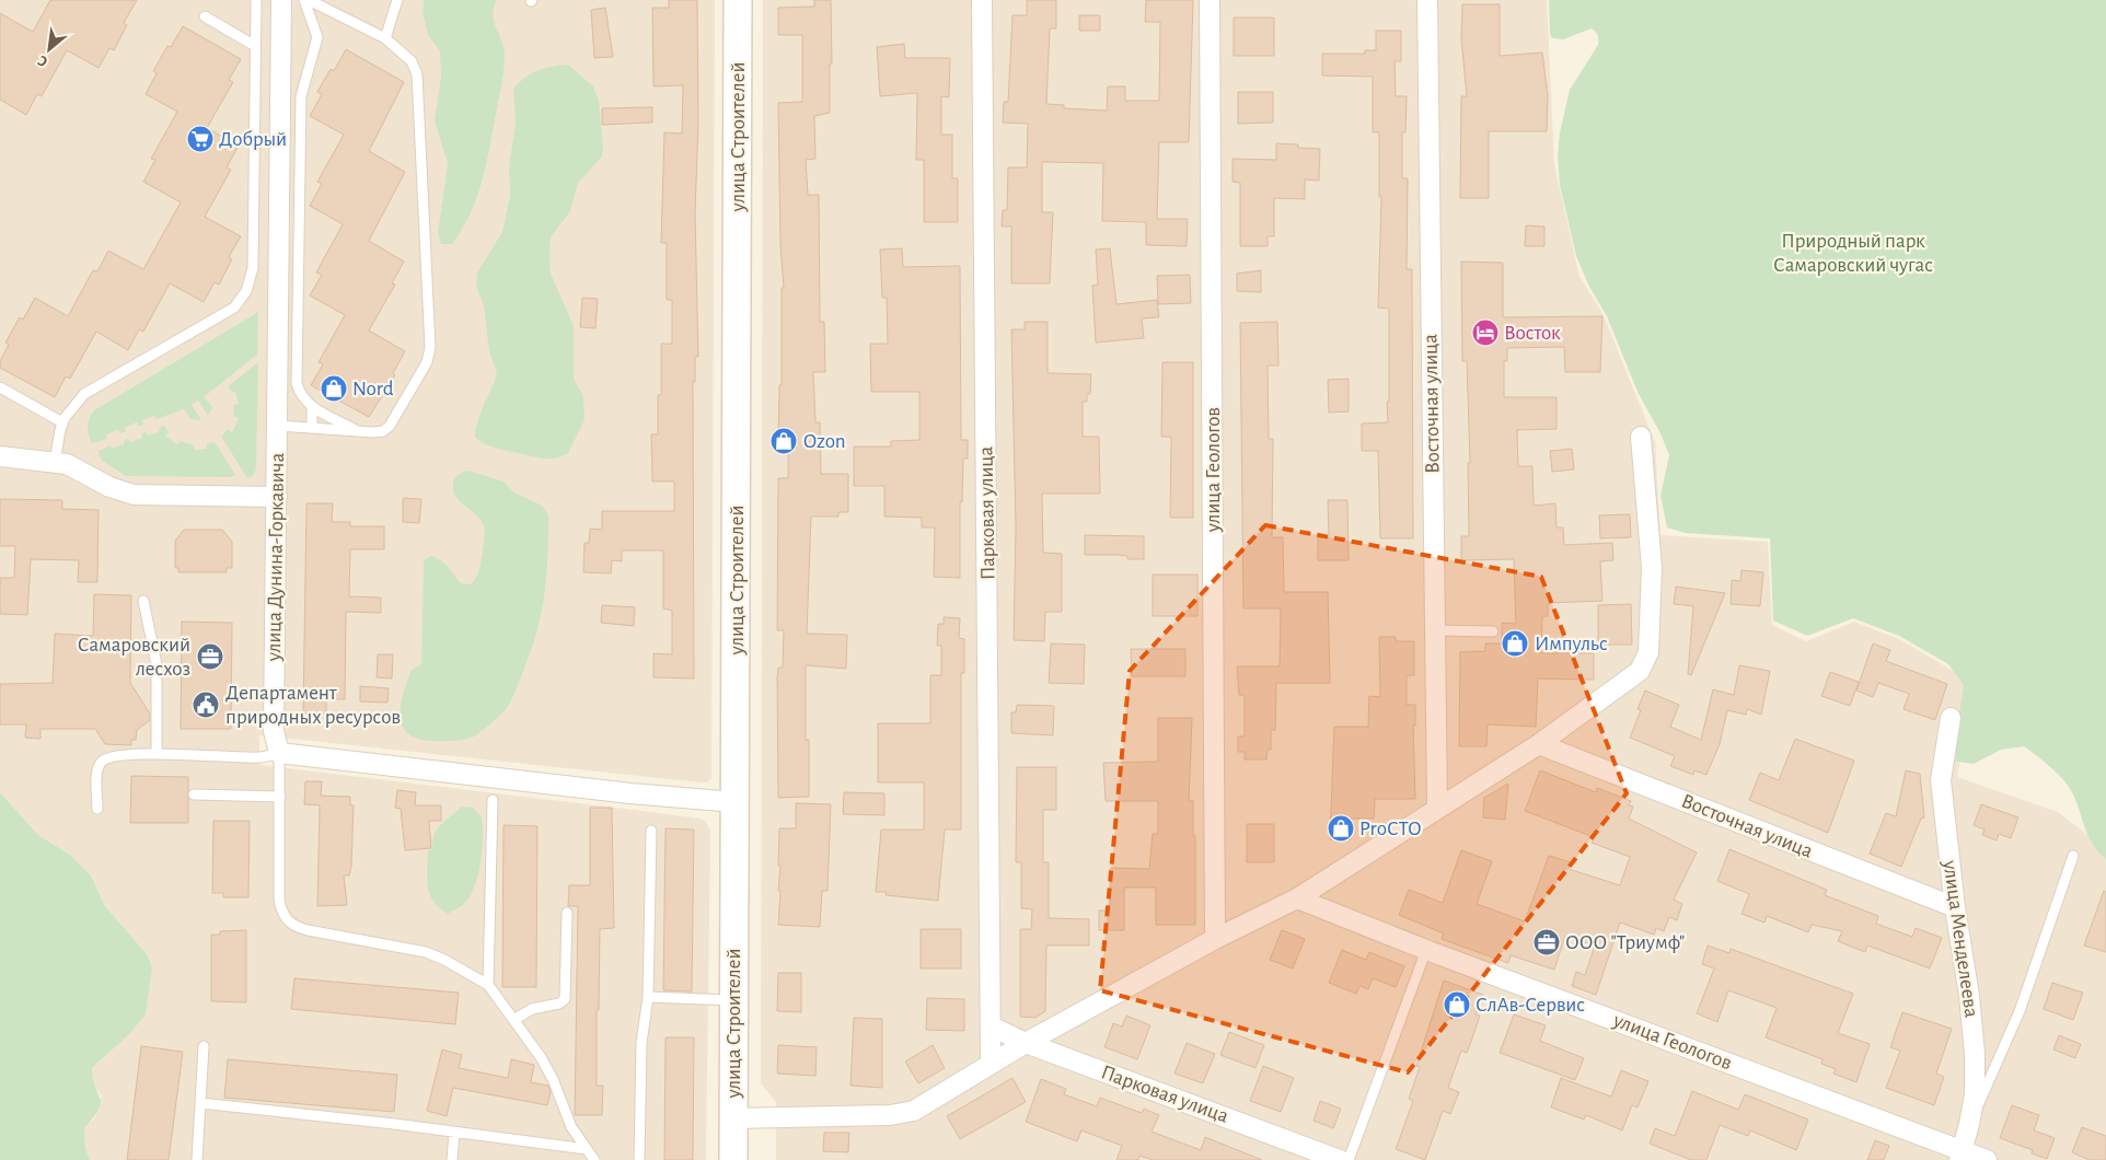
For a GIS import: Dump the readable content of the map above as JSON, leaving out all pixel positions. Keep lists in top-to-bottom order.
{
  "streets": {
    "main road": ["улица Строителей"],
    "street": [
      "Восточная улица",
      "улица Геологов",
      "Парковая улица",
      "улица Дунина-Горкавича",
      "улица Менделеева"
    ]
  },
  "crossings": [
    ["Восточная улица", "улица Менделеева"],
    ["улица Геологов", "улица Менделеева"]
  ],
  "parks": ["Природный парк Самаровский чугас"],
  "places": {
    "supermarket": ["Добрый"],
    "hotel": ["Восток"],
    "shop": [
      "Nord",
      "Ozon",
      "Импульс",
      "ProСТО",
      "СлАв-Сервис"
    ],
    "office": ["Самаровский лесхоз", "ООО \"Триумф\""],
    "public building": ["Департамент природных ресурсов"]
  },
  "north": "bottom left"
}
